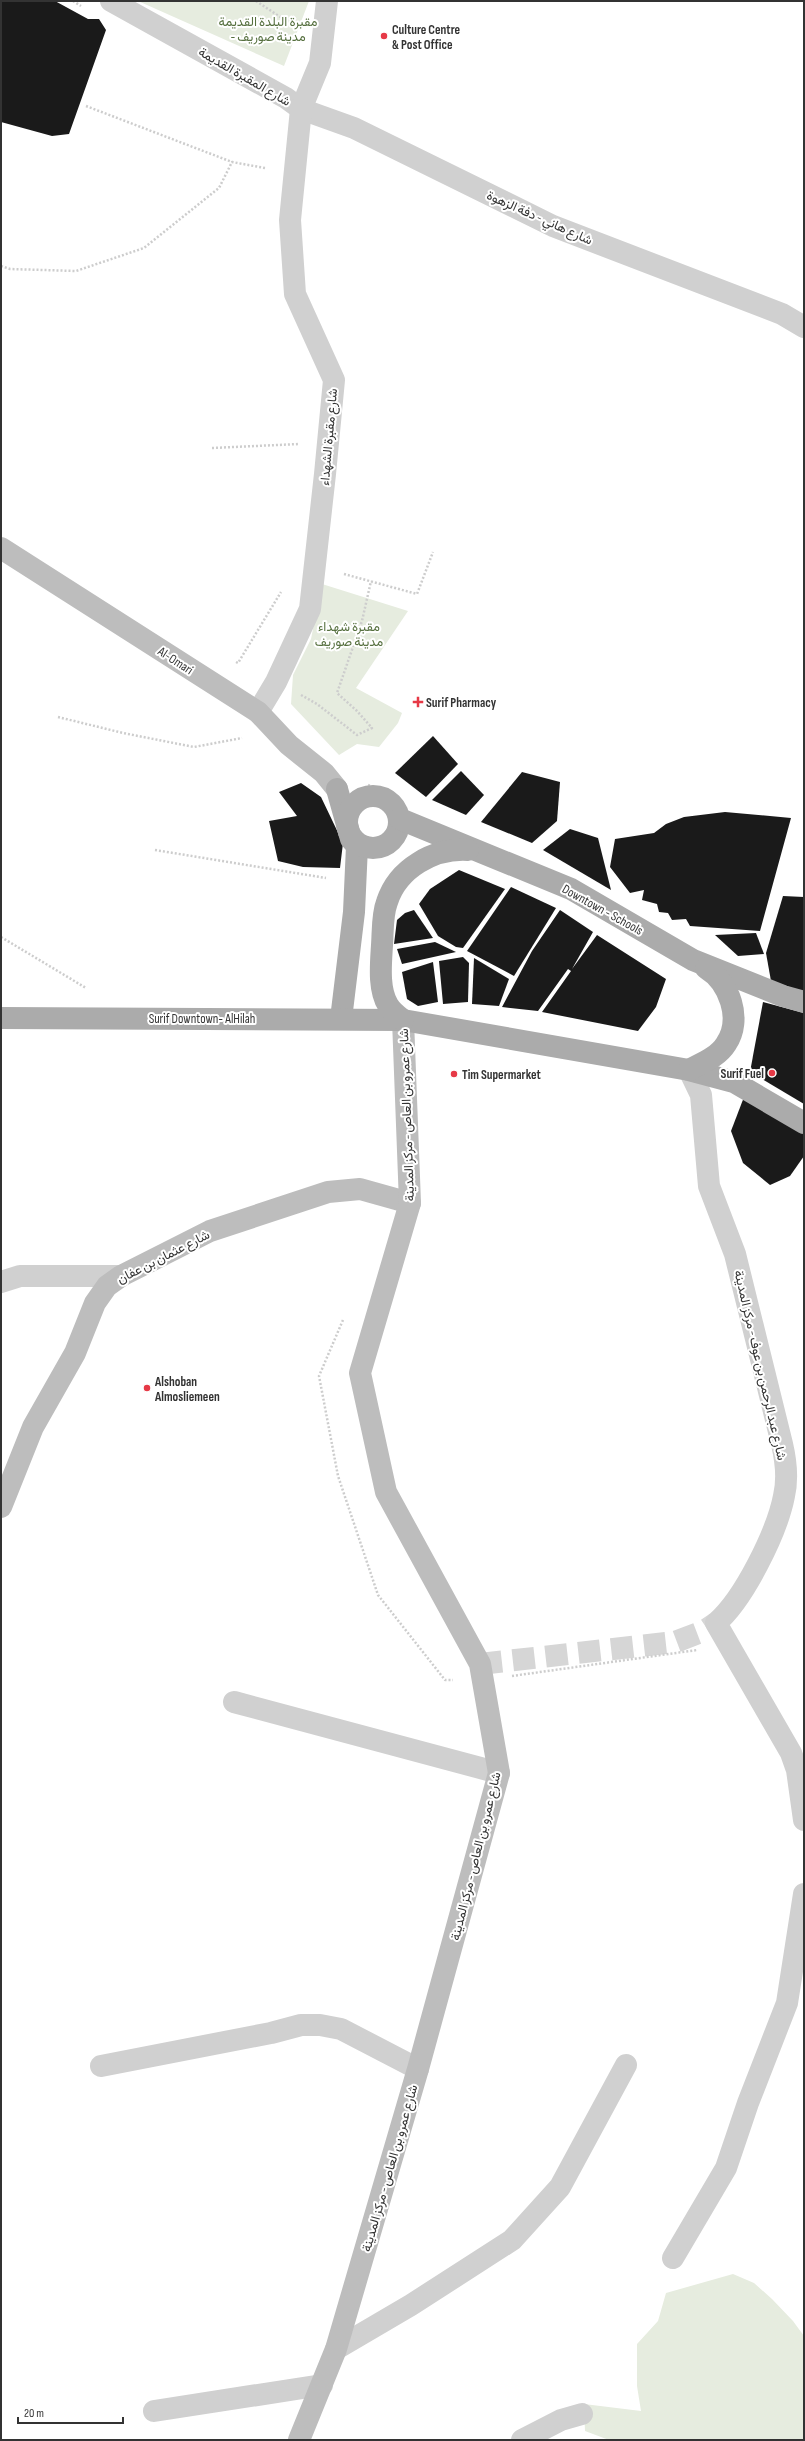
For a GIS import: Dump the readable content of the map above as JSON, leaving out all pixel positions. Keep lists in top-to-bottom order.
{
  "streets": {
    "main road": [
      "Al-Omari",
      "Downtown - Schools",
      "Surif Downtown- AlHilah",
      "شارع عمرو بن العاص - مركز المدينة",
      "شارع عثمان بن عفان"
    ],
    "street": [
      "شارع المقبرة القديمة",
      "شارع هاني - دفة الزهوة",
      "شارع مقبرة الشهداء",
      "شارع عبد الرحمن بن عوف - مركز المدينة"
    ]
  },
  "crossings": [
    ["شارع المقبرة القديمة", "شارع هاني - دفة الزهوة"],
    ["شارع المقبرة القديمة", "شارع مقبرة الشهداء"],
    ["شارع هاني - دفة الزهوة", "شارع مقبرة الشهداء"],
    ["شارع مقبرة الشهداء", "Al-Omari"],
    ["Surif Downtown- AlHilah", "شارع عمرو بن العاص - مركز المدينة"],
    ["Surif Downtown- AlHilah", "شارع عبد الرحمن بن عوف - مركز المدينة"],
    ["شارع عمرو بن العاص - مركز المدينة", "شارع عثمان بن عفان"]
  ],
  "parks": ["مقبرة البلدة القديمة - مدينة صوريف", "مقبرة شهداء مدينة صوريف"],
  "places": {
    "other": [
      "Culture Centre & Post Office",
      "Surif Fuel",
      "Tim Supermarket",
      "Alshoban Almosliemeen"
    ],
    "health": ["Surif Pharmacy"]
  },
  "scale_bar": "20 m"
}
